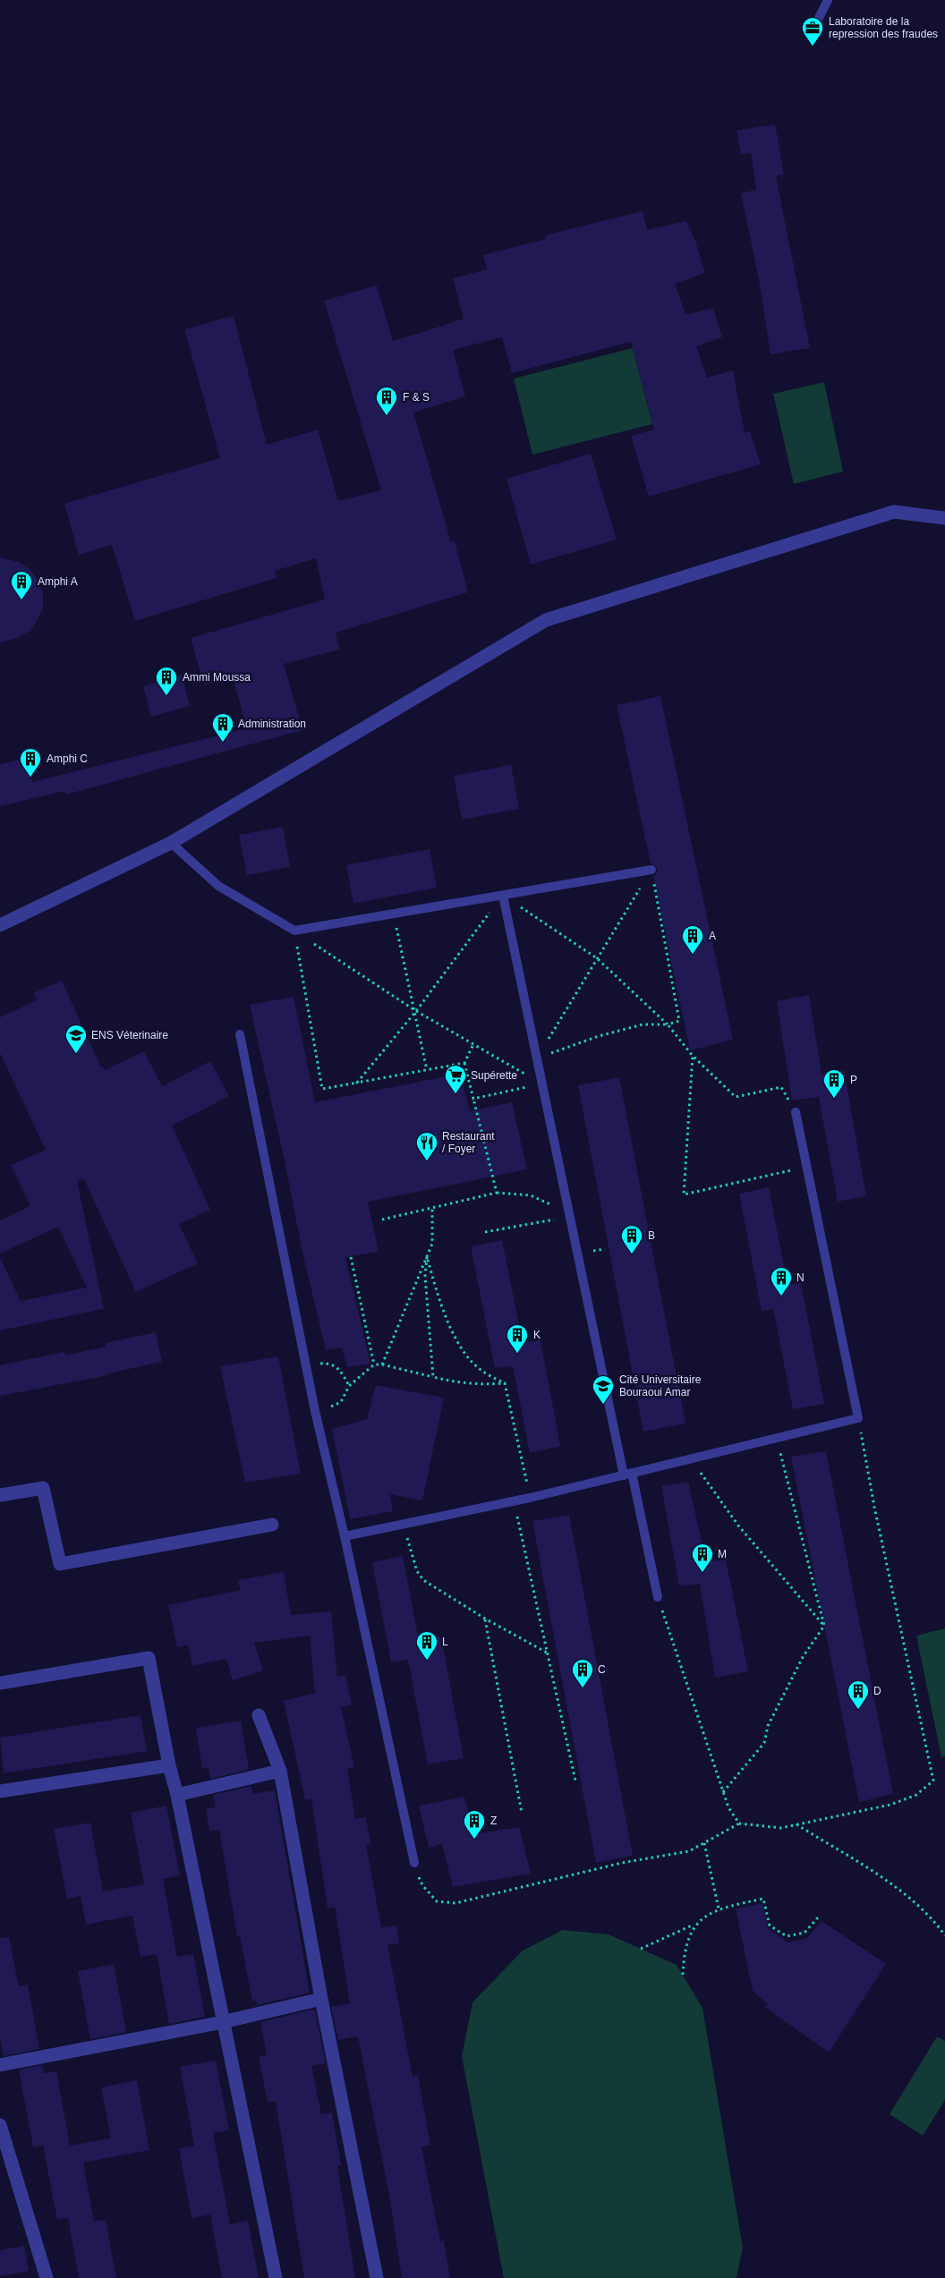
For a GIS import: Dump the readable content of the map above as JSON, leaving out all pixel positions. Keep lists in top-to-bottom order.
{
  "places": {
    "office": ["Laboratoire de la repression des fraudes"],
    "building": [
      "F & S",
      "Amphi A",
      "Ammi Moussa",
      "Administration",
      "Amphi C",
      "A",
      "P",
      "B",
      "N",
      "K",
      "M",
      "L",
      "C",
      "D",
      "Z"
    ],
    "school or university": ["ENS Véterinaire", "Cité Universitaire Bouraoui Amar"],
    "supermarket": ["Supérette"],
    "restaurant": ["Restaurant / Foyer"]
  }
}
